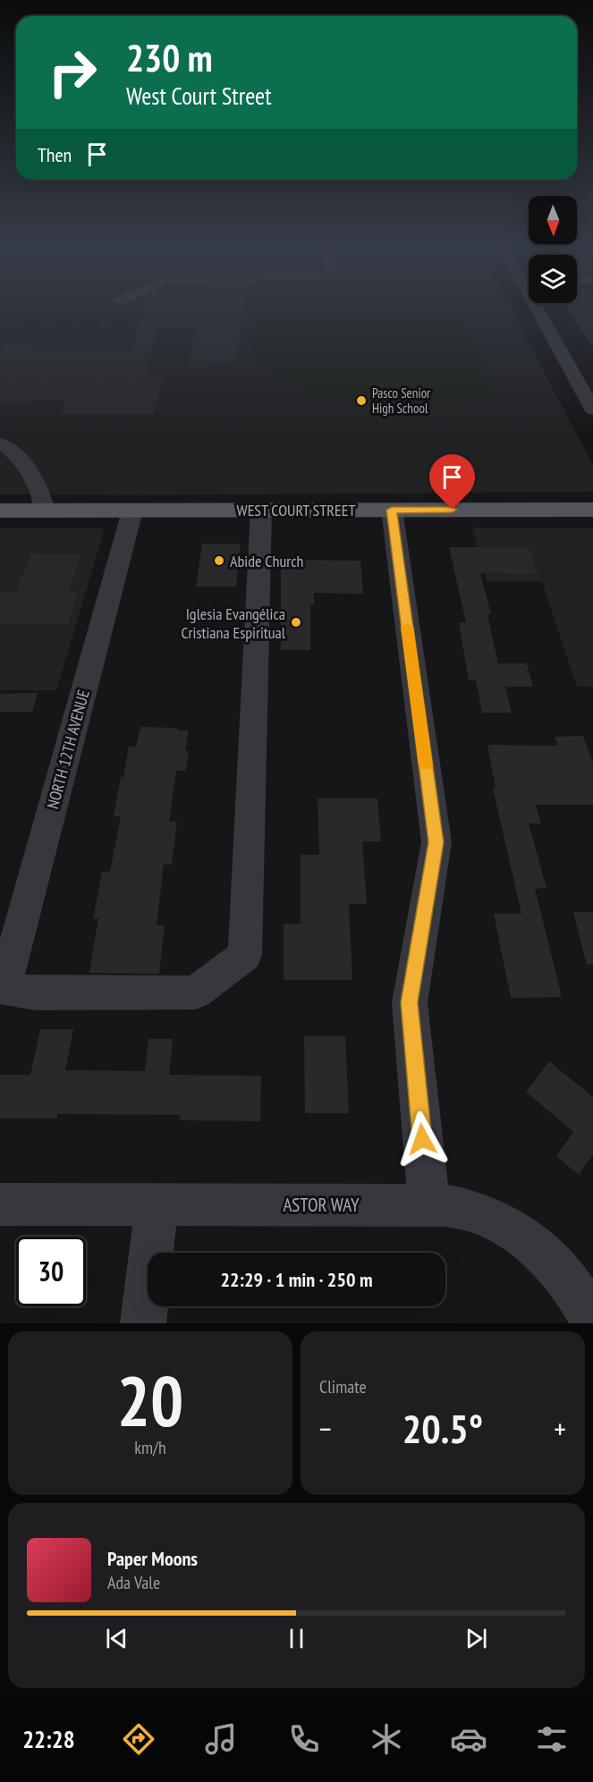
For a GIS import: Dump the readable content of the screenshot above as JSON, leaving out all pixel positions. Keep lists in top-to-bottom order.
{
  "streets": {
    "main road": ["WEST COURT STREET"],
    "street": ["NORTH 12TH AVENUE", "ASTOR WAY"]
  },
  "crossings": [
    ["WEST COURT STREET", "NORTH 12TH AVENUE"]
  ],
  "places": ["Pasco Senior High School", "Abide Church", "Iglesia Evangélica Cristiana Espiritual"],
  "north": "bottom",
  "page": {
    "turn": ["230 m", "West Court Street"],
    "then": "Then",
    "limit": "30",
    "trip": "22:29 · 1 min · 250 m",
    "tile": [
      ["20", "km/h"],
      "Climate"
    ],
    "heat": ["−", "20.5°", "+"],
    "song": ["Paper Moons", "Ada Vale"],
    "tabs": "22:28"
  }
}
